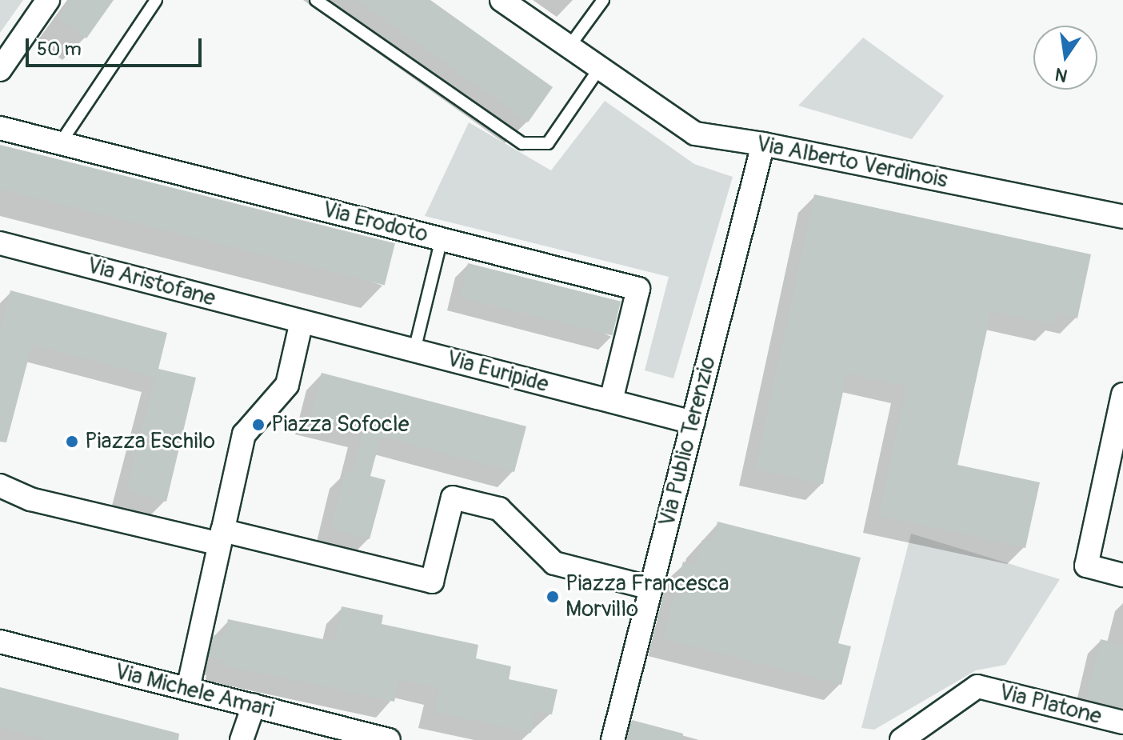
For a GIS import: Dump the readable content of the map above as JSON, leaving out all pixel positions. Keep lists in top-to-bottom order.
{
  "streets": {
    "street": [
      "Via Alberto Verdinois",
      "Via Erodoto",
      "Via Aristofane",
      "Via Euripide",
      "Via Publio Terenzio",
      "Via Michele Amari",
      "Via Platone"
    ]
  },
  "crossings": [
    ["Via Alberto Verdinois", "Via Publio Terenzio"],
    ["Via Erodoto", "Via Euripide"],
    ["Via Aristofane", "Via Euripide"],
    ["Via Euripide", "Via Publio Terenzio"]
  ],
  "places": ["Piazza Sofocle", "Piazza Eschilo", "Piazza Francesca Morvillo"],
  "scale_bar": "50 m",
  "north": "bottom"
}
